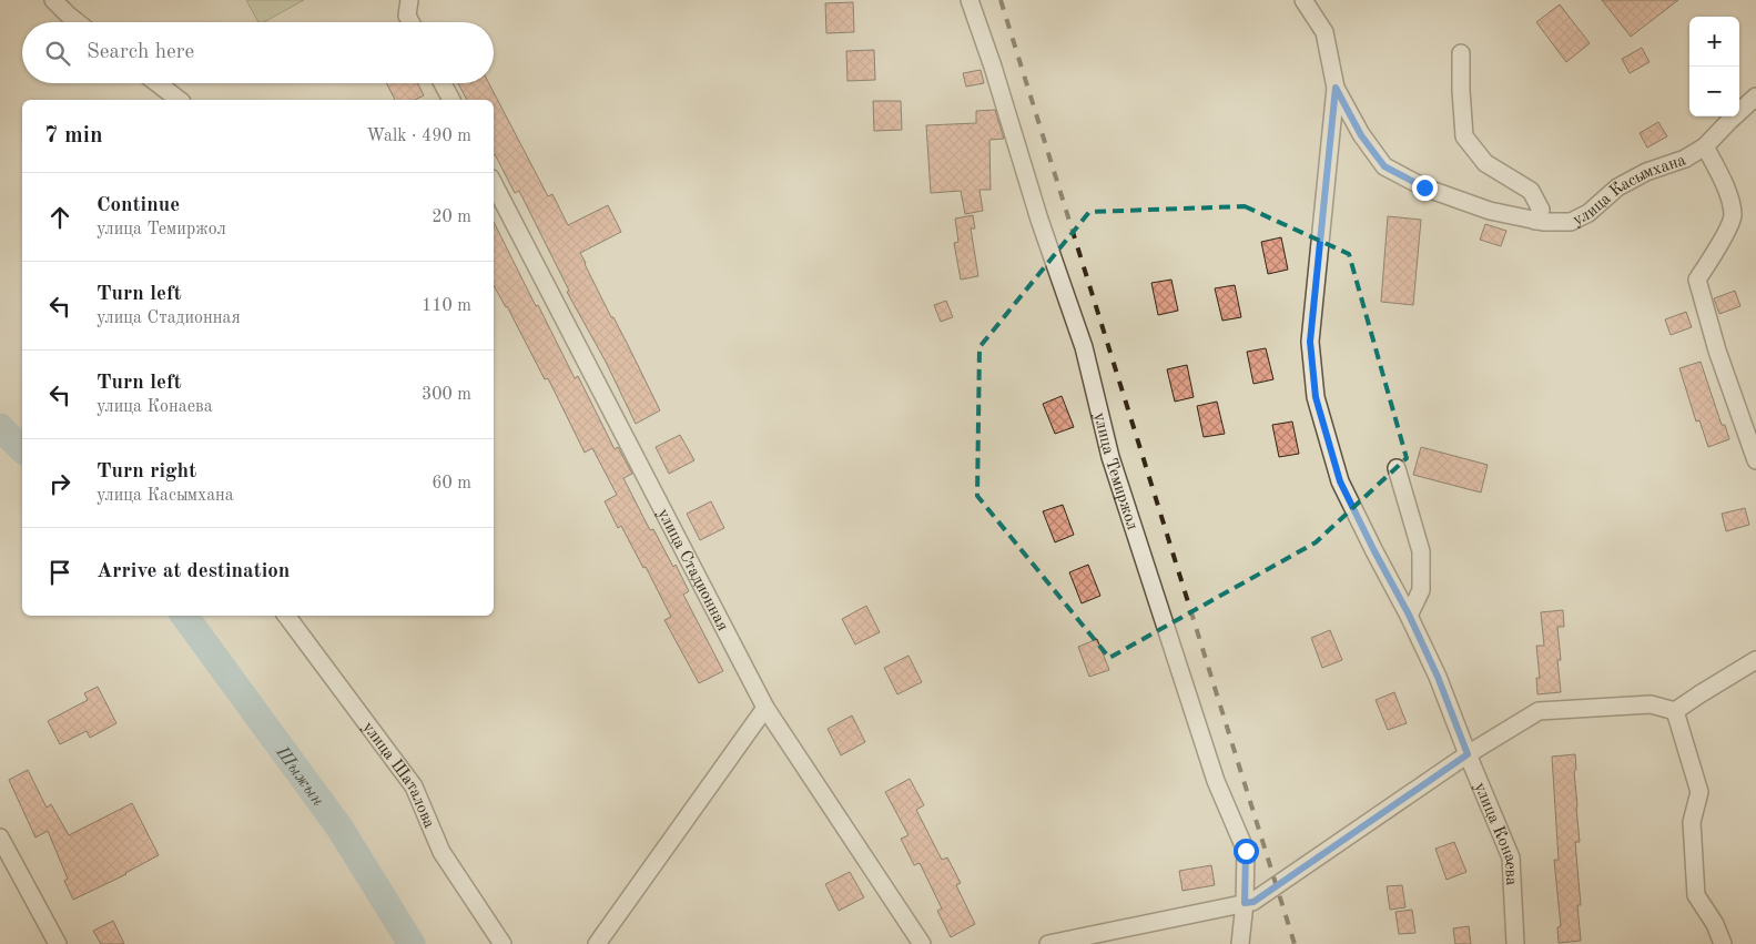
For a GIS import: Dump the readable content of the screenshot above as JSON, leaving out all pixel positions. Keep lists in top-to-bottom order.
{
  "streets": {
    "street": [
      "улица Касымхана",
      "улица Темиржол",
      "улица Стадионная",
      "улица Шаталова",
      "улица Конаева"
    ]
  },
  "crossings": [
    ["улица Касымхана", "улица Конаева"]
  ],
  "water": ["Шыжын"],
  "page": {
    "map_buttons": ["+", "−"],
    "search": "Search here",
    "heading": ["7 min", "Walk · 490 m"],
    "list": [
      ["Continue", "улица Темиржол", "20 m"],
      ["Turn left", "улица Стадионная", "110 m"],
      ["Turn left", "улица Конаева", "300 m"],
      ["Turn right", "улица Касымхана", "60 m"],
      "Arrive at destination"
    ]
  }
}
